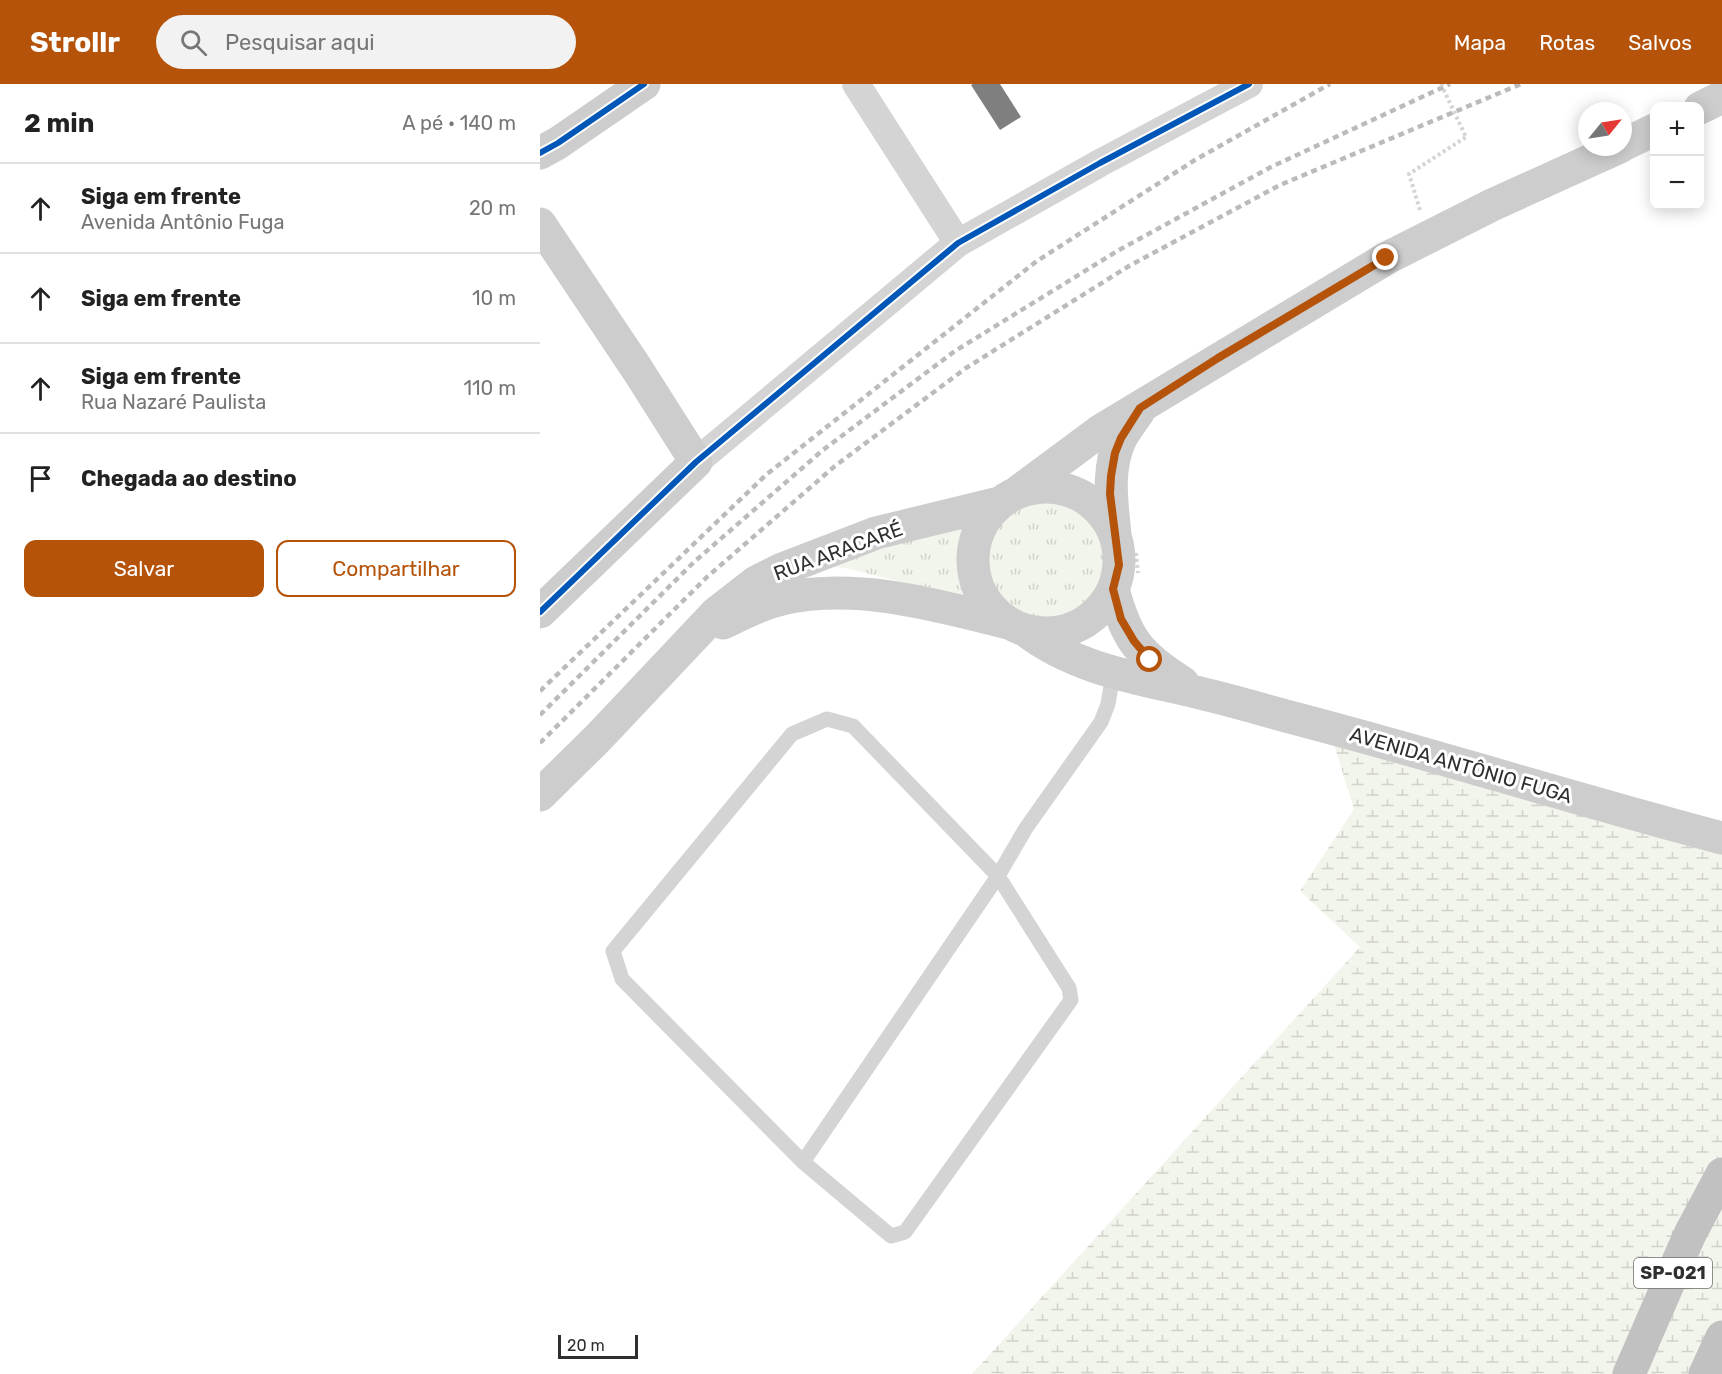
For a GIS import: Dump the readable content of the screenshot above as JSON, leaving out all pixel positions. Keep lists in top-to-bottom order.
{
  "streets": {
    "highway": ["SP-021"],
    "main road": ["RUA ARACARÉ", "AVENIDA ANTÔNIO FUGA"]
  },
  "crossings": [
    ["RUA ARACARÉ", "AVENIDA ANTÔNIO FUGA"]
  ],
  "scale_bar": "20 m",
  "north": "top right",
  "page": {
    "header": "Strollr",
    "search": "Pesquisar aqui",
    "nav": ["Mapa", "Rotas", "Salvos"],
    "heading": ["2 min", "A pé · 140 m"],
    "map_buttons": ["+", "−"],
    "list": [
      ["Siga em frente", "Avenida Antônio Fuga", "20 m"],
      ["Siga em frente", "10 m"],
      ["Siga em frente", "Rua Nazaré Paulista", "110 m"],
      "Chegada ao destino"
    ],
    "buttons": ["Salvar", "Compartilhar"],
    "scale": "20 m"
  }
}
